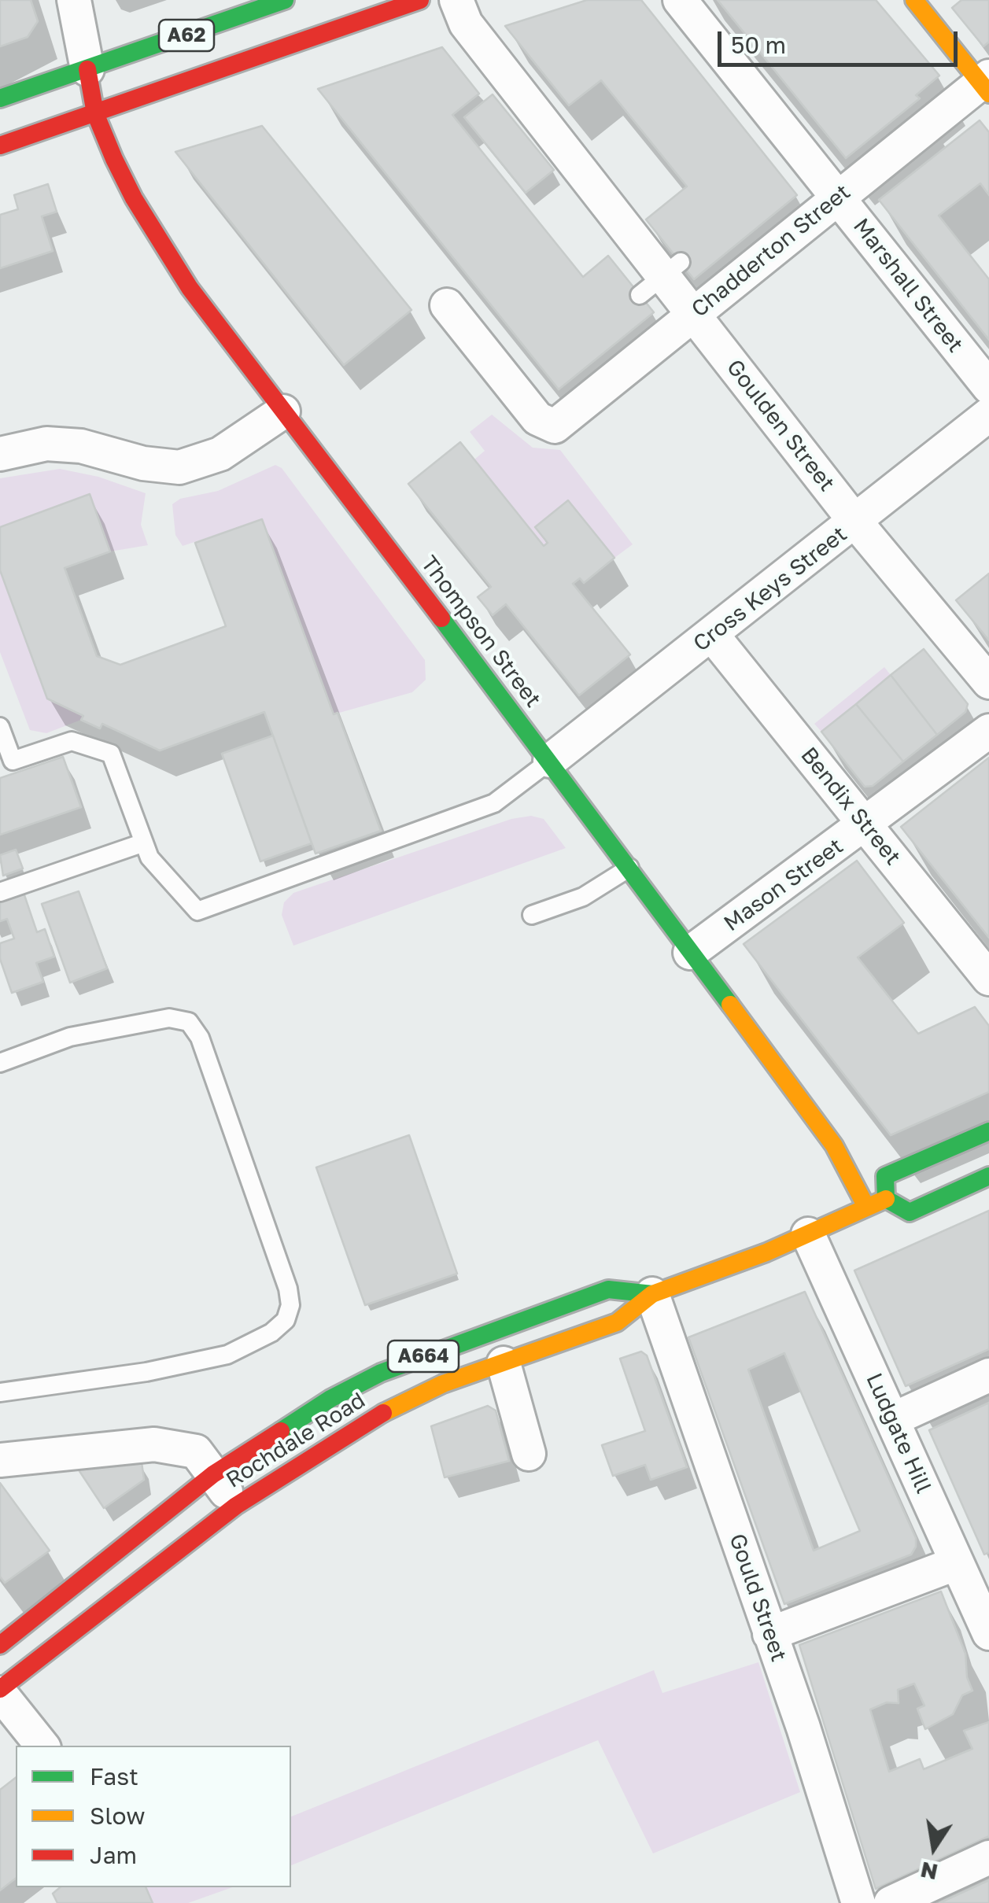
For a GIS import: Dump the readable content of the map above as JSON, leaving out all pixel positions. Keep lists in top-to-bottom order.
{
  "streets": {
    "main road": [
      "A62",
      "Thompson Street",
      "A664",
      "Rochdale Road"
    ],
    "street": [
      "Chadderton Street",
      "Marshall Street",
      "Goulden Street",
      "Cross Keys Street",
      "Bendix Street",
      "Mason Street",
      "Ludgate Hill",
      "Gould Street"
    ]
  },
  "crossings": [
    ["A62", "Thompson Street"],
    ["Chadderton Street", "Marshall Street"],
    ["Chadderton Street", "Goulden Street"],
    ["Goulden Street", "Cross Keys Street"],
    ["Cross Keys Street", "Thompson Street"],
    ["Cross Keys Street", "Bendix Street"],
    ["Thompson Street", "Mason Street"],
    ["Thompson Street", "Rochdale Road"],
    ["Bendix Street", "Mason Street"],
    ["Ludgate Hill", "Rochdale Road"],
    ["Rochdale Road", "Gould Street"]
  ],
  "legend": ["Fast", "Slow", "Jam"],
  "scale_bar": "50 m",
  "north": "bottom"
}
